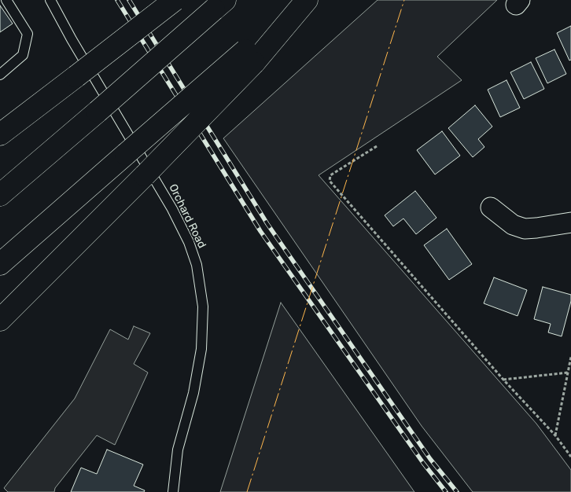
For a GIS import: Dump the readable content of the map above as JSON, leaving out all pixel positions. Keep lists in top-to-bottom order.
{
  "streets": {
    "lane": ["Orchard Road"]
  }
}
